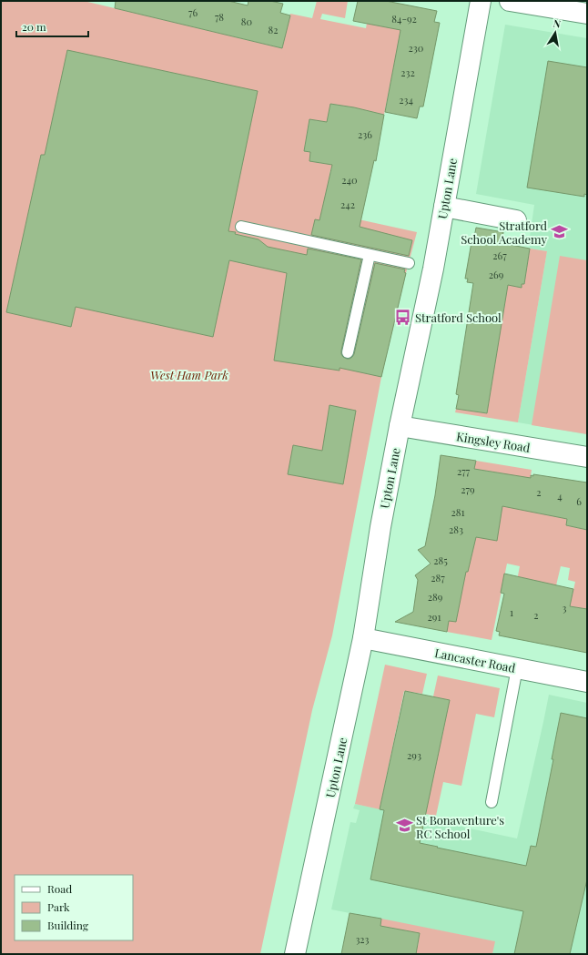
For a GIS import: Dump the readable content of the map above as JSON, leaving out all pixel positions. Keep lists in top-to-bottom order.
{
  "streets": {
    "main road": ["Upton Lane", "Kingsley Road", "Lancaster Road"]
  },
  "crossings": [
    ["Upton Lane", "Kingsley Road"],
    ["Upton Lane", "Lancaster Road"]
  ],
  "parks": ["West Ham Park"],
  "places": {
    "school or university": ["Stratford School Academy", "St Bonaventure's RC School"],
    "bus stop": ["Stratford School"]
  },
  "house_numbers": [
    "76",
    "78",
    "84-92",
    "80",
    "82",
    "230",
    "232",
    "234",
    "236",
    "240",
    "242",
    "267",
    "269",
    "277",
    "279",
    "2",
    "4",
    "6",
    "281",
    "283",
    "285",
    "287",
    "289",
    "3",
    "1",
    "2",
    "291",
    "293",
    "323"
  ],
  "legend": ["Road", "Park", "Building"],
  "scale_bar": "20 m",
  "north": "top"
}
